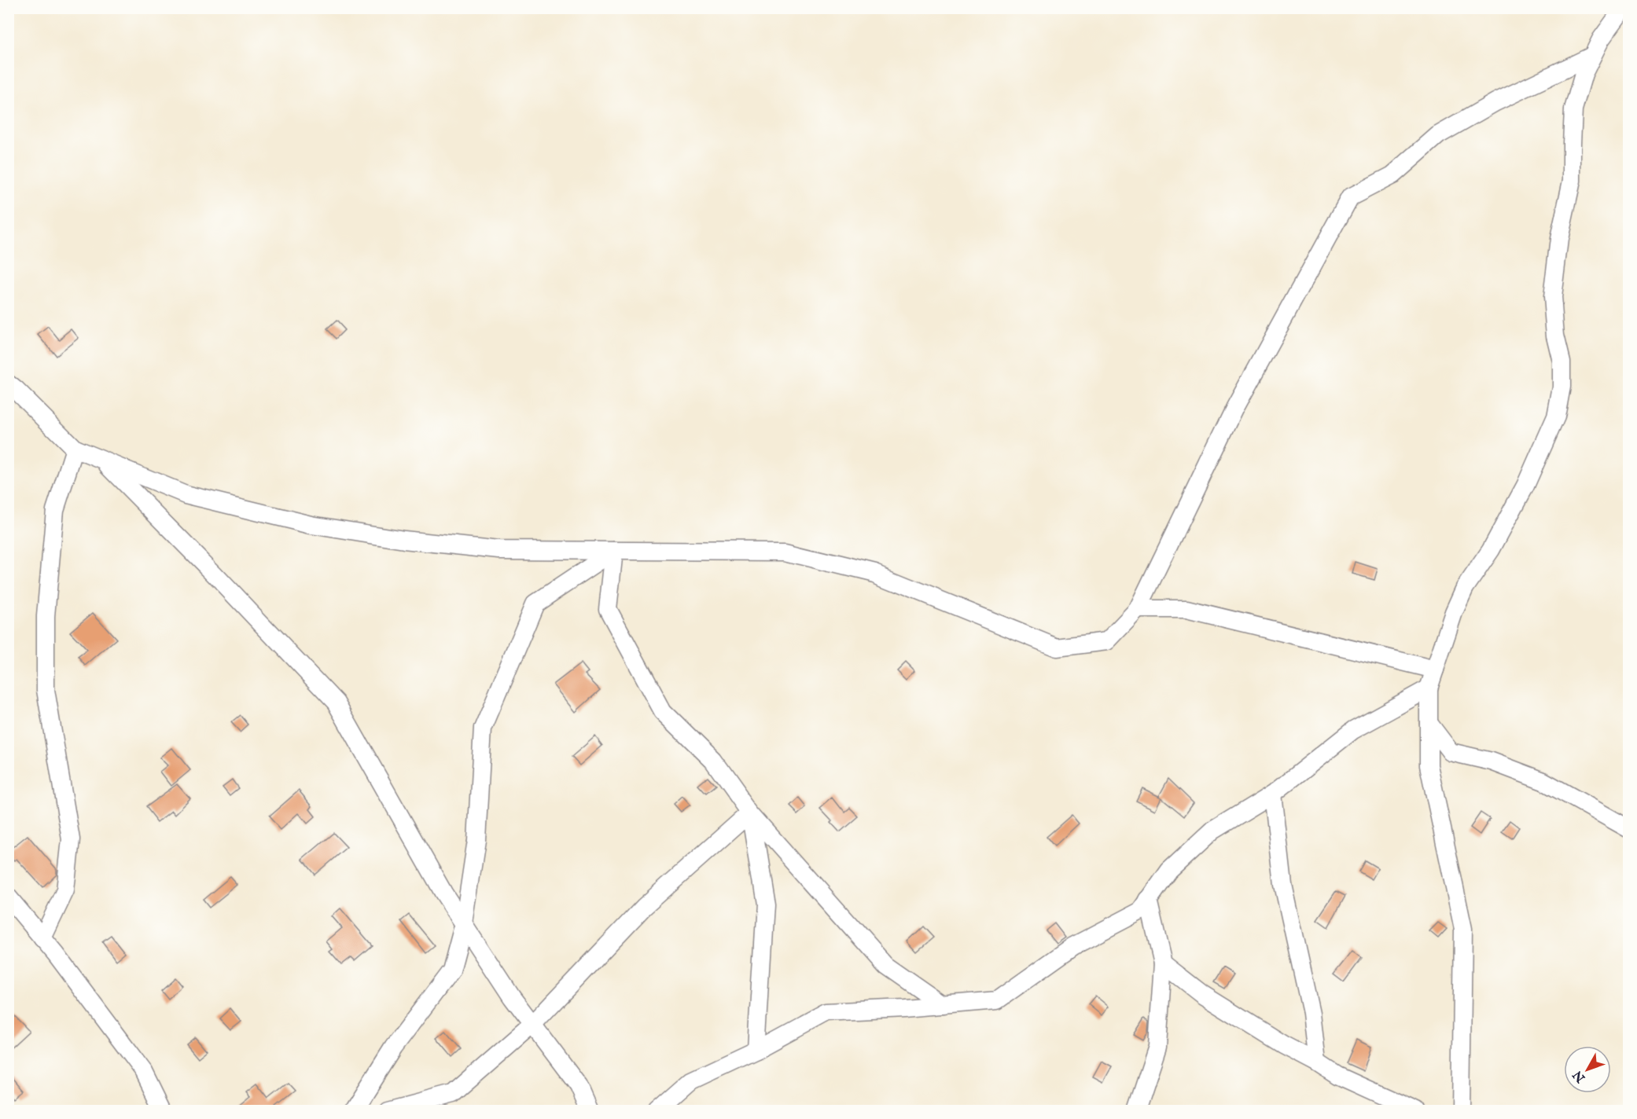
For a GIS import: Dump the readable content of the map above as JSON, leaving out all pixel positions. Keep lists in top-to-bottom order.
{
  "north": "bottom left"
}
